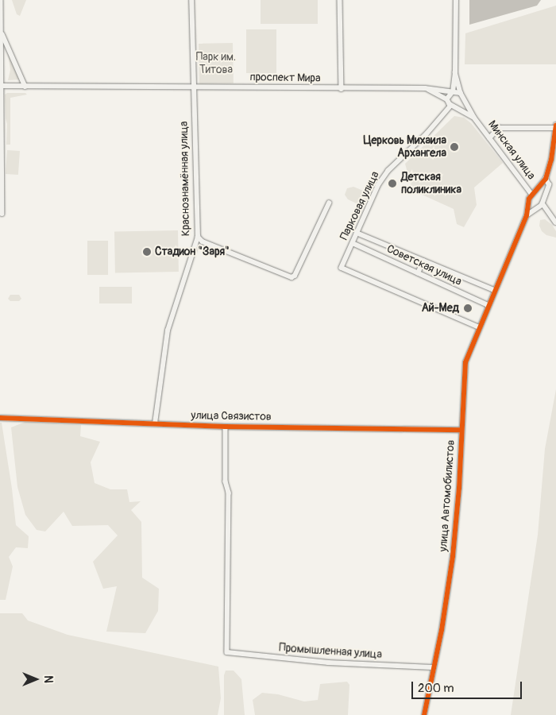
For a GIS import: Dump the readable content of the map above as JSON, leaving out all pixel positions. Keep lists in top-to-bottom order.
{
  "streets": {
    "street": [
      "проспект Мира",
      "Минская улица",
      "Краснознамённая улица",
      "Парковая улица",
      "Советская улица",
      "улица Связистов",
      "улица Автомобилистов",
      "Промышленная улица"
    ]
  },
  "crossings": [
    ["проспект Мира", "Минская улица"],
    ["проспект Мира", "Краснознамённая улица"],
    ["проспект Мира", "Парковая улица"],
    ["Минская улица", "Парковая улица"],
    ["Минская улица", "улица Автомобилистов"],
    ["Краснознамённая улица", "улица Связистов"],
    ["Парковая улица", "Советская улица"],
    ["Парковая улица", "улица Автомобилистов"],
    ["Советская улица", "улица Автомобилистов"],
    ["улица Связистов", "улица Автомобилистов"],
    ["улица Связистов", "Промышленная улица"],
    ["улица Автомобилистов", "Промышленная улица"]
  ],
  "parks": ["Парк им. Титова"],
  "places": [
    "Церковь Михаила Архангела",
    "Детская поликлиника",
    "Стадион \"Заря\"",
    "Ай-Мед"
  ],
  "scale_bar": "200 m",
  "north": "right"
}
